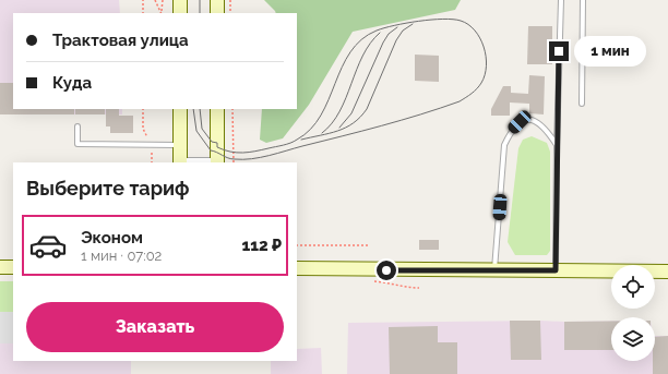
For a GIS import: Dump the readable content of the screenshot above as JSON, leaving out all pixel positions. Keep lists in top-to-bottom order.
{
  "page": {
    "banner": ["Трактовая улица", "Куда"],
    "bubble": "1 мин",
    "heading": "Выберите тариф",
    "list": [
      {
        "name": "Эконом",
        "note": "1 мин · 07:02",
        "value": "112 ₽"
      }
    ],
    "buttons": "Заказать"
  }
}
